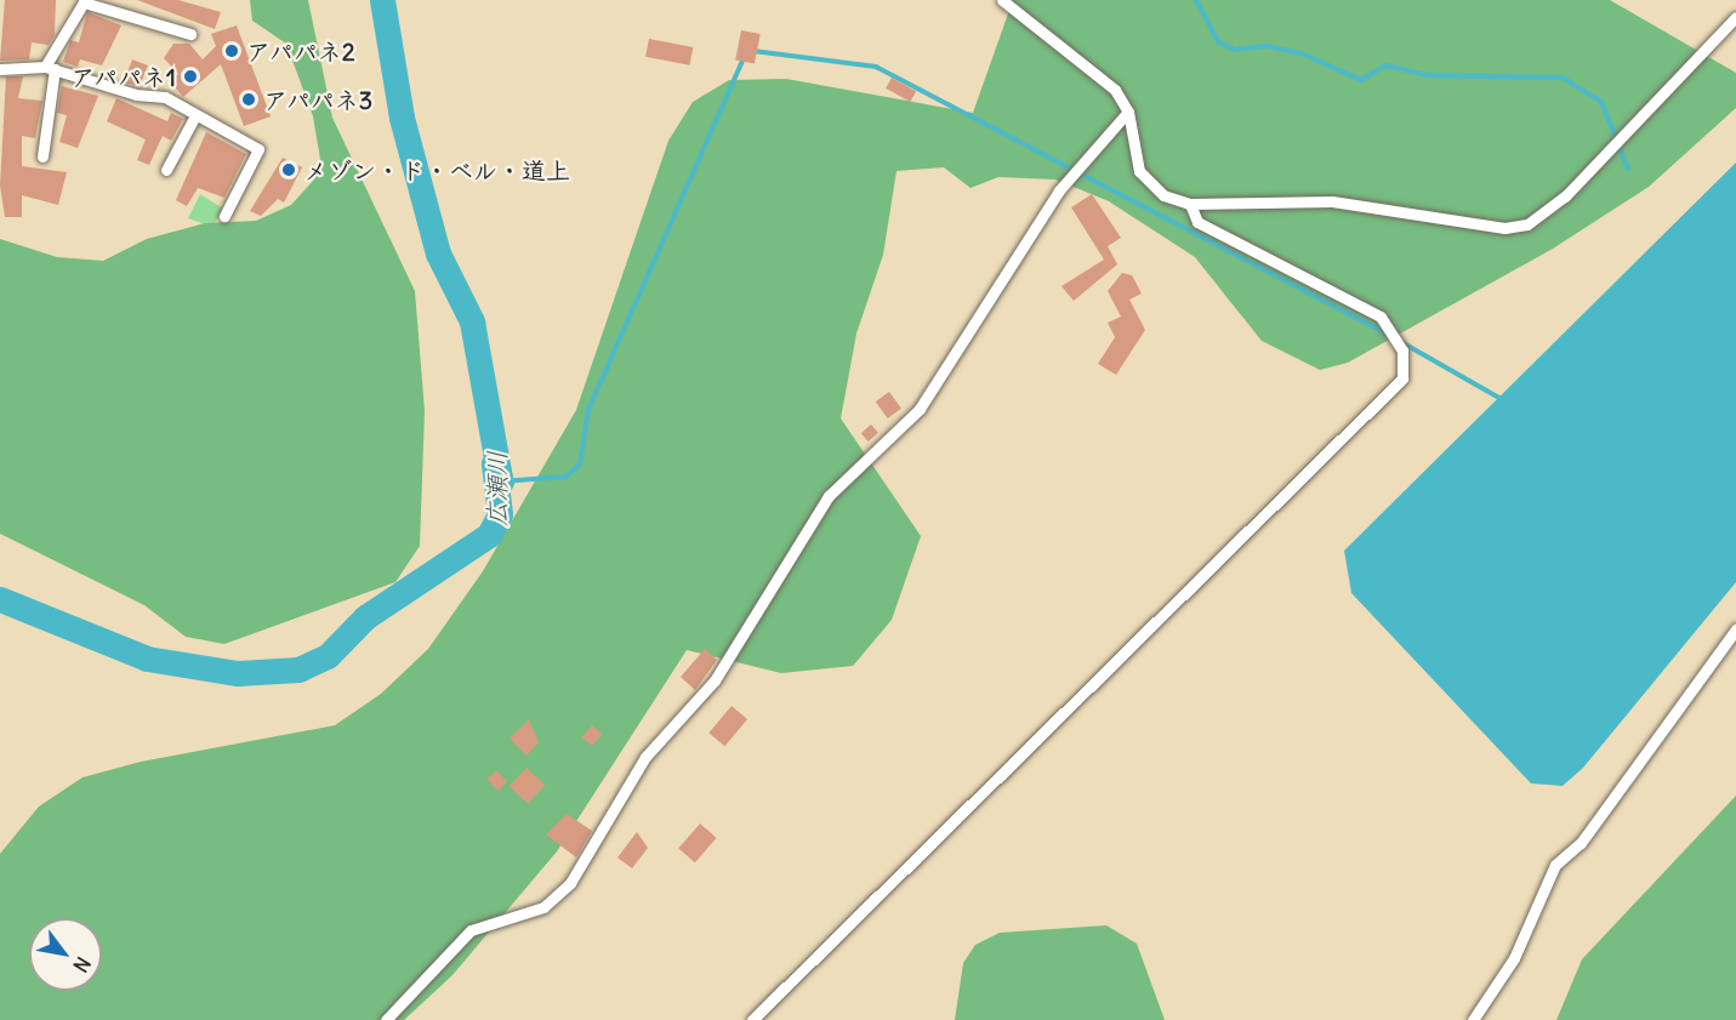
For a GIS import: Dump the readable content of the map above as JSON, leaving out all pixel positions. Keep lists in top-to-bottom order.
{
  "water": ["広瀬川"],
  "places": [
    "アパパネ2",
    "アパパネ1",
    "アパパネ3",
    "メゾン・ド・ベル・道上"
  ],
  "north": "bottom right"
}
